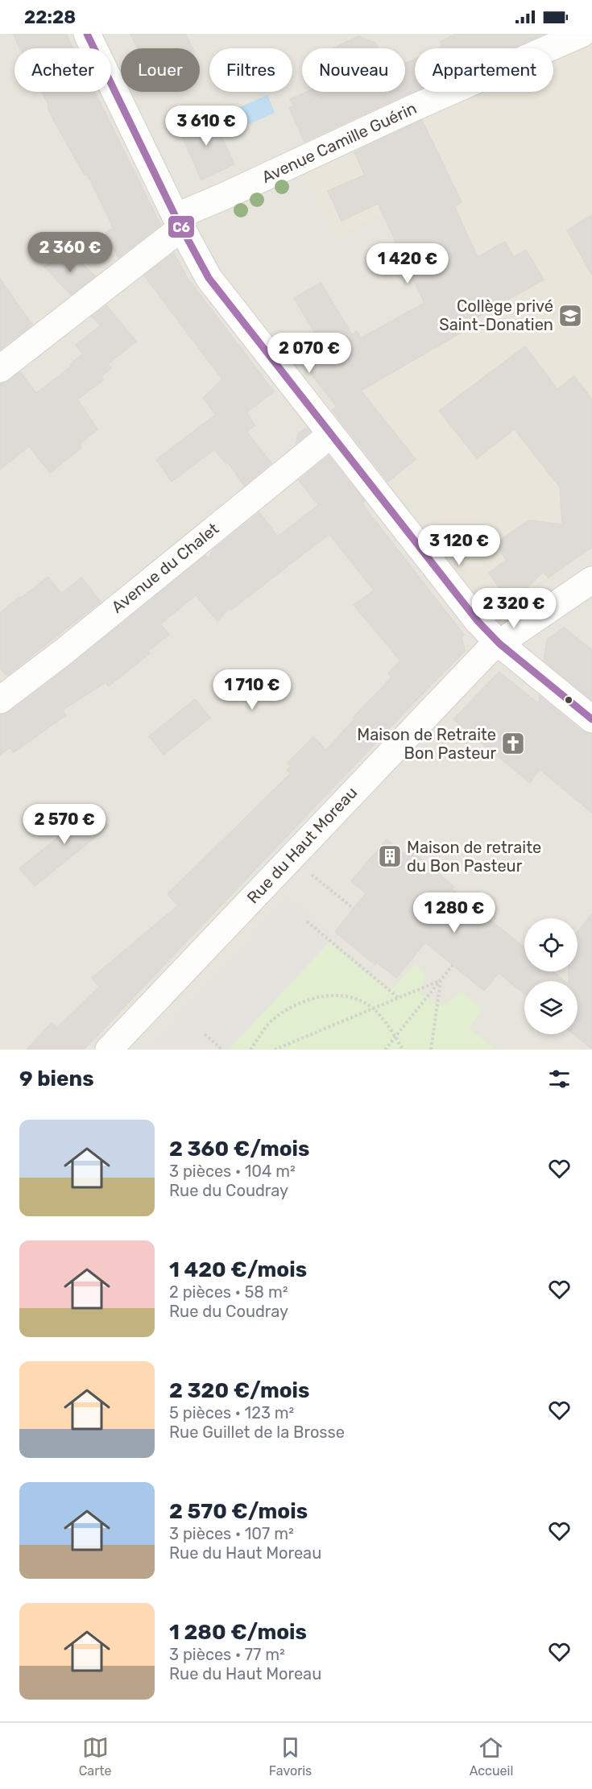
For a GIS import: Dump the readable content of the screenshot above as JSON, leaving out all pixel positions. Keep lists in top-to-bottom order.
{
  "streets": {
    "street": ["Avenue Camille Guérin", "Avenue du Chalet", "Rue du Haut Moreau"]
  },
  "places": {
    "school or university": ["Collège privé Saint-Donatien"],
    "church": ["Maison de Retraite Bon Pasteur"],
    "building": ["Maison de retraite du Bon Pasteur"]
  },
  "lines": ["transit line C6"],
  "page": {
    "status": "22:28",
    "chip": [
      "Acheter",
      "Louer",
      "Filtres",
      "Nouveau",
      "Appartement"
    ],
    "price": [
      "3 610 €",
      "2 360 €",
      "1 420 €",
      "2 070 €",
      "3 120 €",
      "2 320 €",
      "1 710 €",
      "2 570 €",
      "1 280 €"
    ],
    "heading": "9 biens",
    "list": [
      {
        "name": "2 360 €/mois",
        "note": "3 pièces · 104 m² · Rue du Coudray"
      },
      {
        "name": "1 420 €/mois",
        "note": "2 pièces · 58 m² · Rue du Coudray"
      },
      {
        "name": "2 320 €/mois",
        "note": "5 pièces · 123 m² · Rue Guillet de la Brosse"
      },
      {
        "name": "2 570 €/mois",
        "note": "3 pièces · 107 m² · Rue du Haut Moreau"
      },
      {
        "name": "1 280 €/mois",
        "note": "3 pièces · 77 m² · Rue du Haut Moreau"
      }
    ],
    "tabs": ["Carte", "Favoris", "Accueil"]
  }
}
